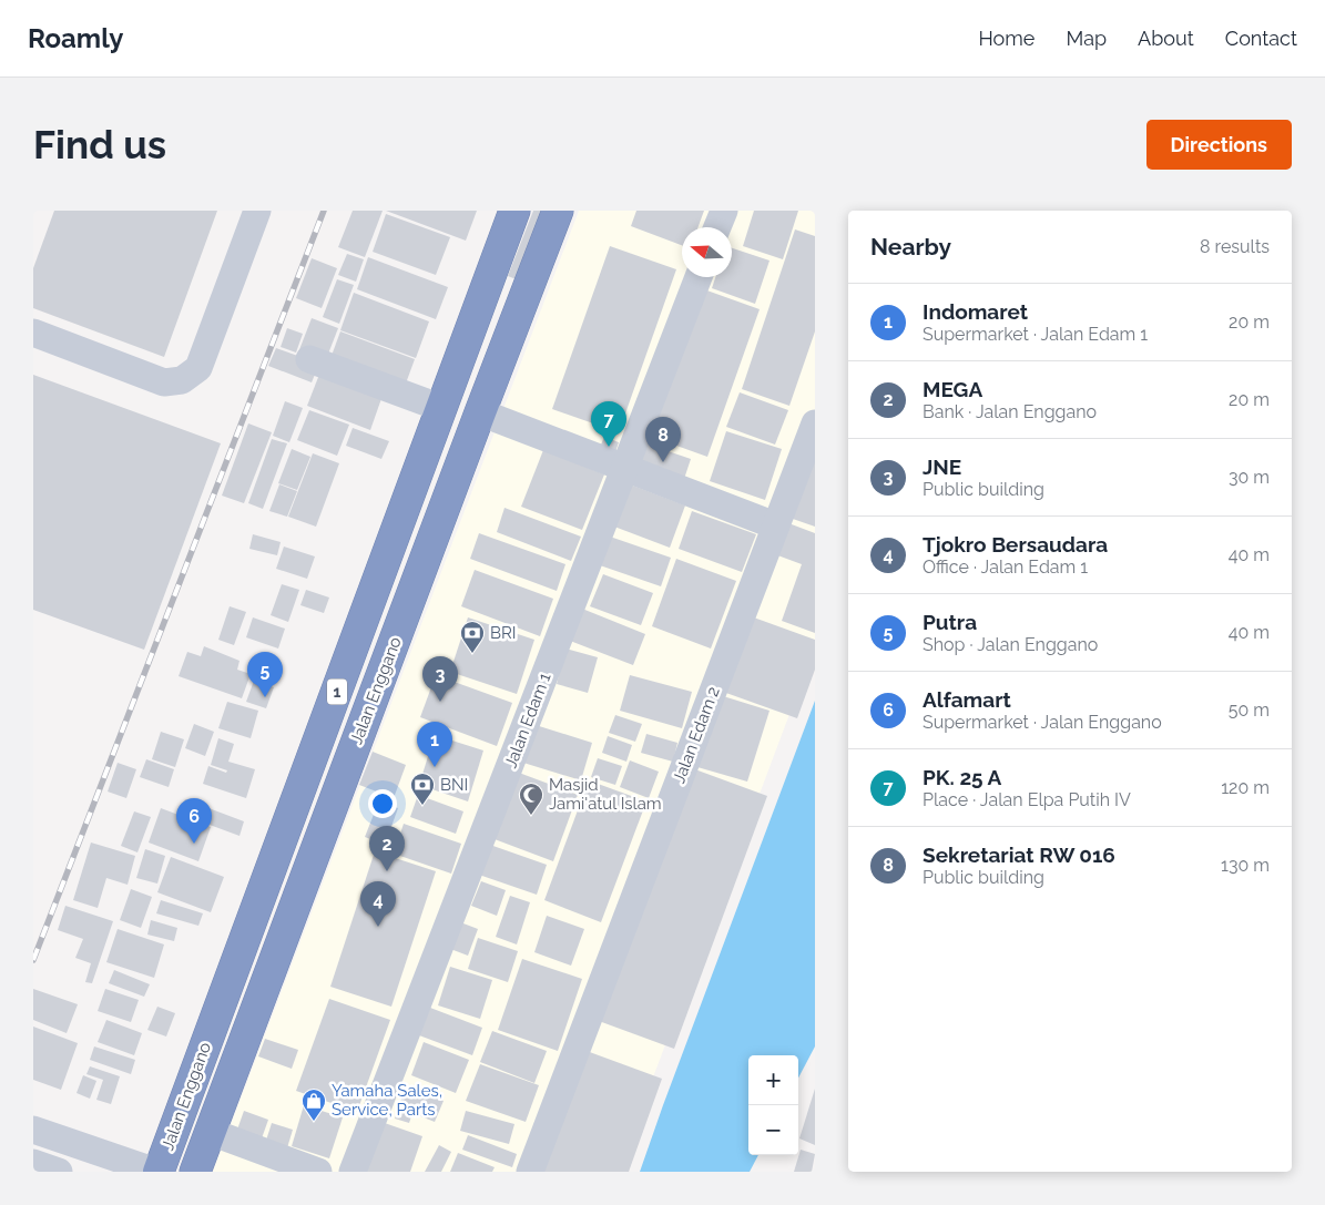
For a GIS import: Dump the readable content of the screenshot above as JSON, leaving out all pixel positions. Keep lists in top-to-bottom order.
{
  "streets": {
    "highway": ["Jalan Enggano", "1"],
    "street": ["Jalan Edam 1", "Jalan Edam 2"]
  },
  "places": {
    "bank": ["BRI", "BNI"],
    "mosque": ["Masjid Jami'atul Islam"],
    "shop": ["Yamaha Sales, Service, Parts"]
  },
  "north": "left",
  "page": {
    "header": "Roamly",
    "nav": [
      "Home",
      "Map",
      "About",
      "Contact"
    ],
    "buttons": "Directions",
    "title": "Find us",
    "heading": ["Nearby", "8 results"],
    "list": [
      {
        "mark": "1",
        "name": "Indomaret",
        "note": "Supermarket · Jalan Edam 1",
        "value": "20 m"
      },
      {
        "mark": "2",
        "name": "MEGA",
        "note": "Bank · Jalan Enggano",
        "value": "20 m"
      },
      {
        "mark": "3",
        "name": "JNE",
        "note": "Public building",
        "value": "30 m"
      },
      {
        "mark": "4",
        "name": "Tjokro Bersaudara",
        "note": "Office · Jalan Edam 1",
        "value": "40 m"
      },
      {
        "mark": "5",
        "name": "Putra",
        "note": "Shop · Jalan Enggano",
        "value": "40 m"
      },
      {
        "mark": "6",
        "name": "Alfamart",
        "note": "Supermarket · Jalan Enggano",
        "value": "50 m"
      },
      {
        "mark": "7",
        "name": "PK. 25 A",
        "note": "Place · Jalan Elpa Putih IV",
        "value": "120 m"
      },
      {
        "mark": "8",
        "name": "Sekretariat RW 016",
        "note": "Public building",
        "value": "130 m"
      }
    ],
    "pins": [
      "7",
      "8",
      "5",
      "3",
      "1",
      "6",
      "2",
      "4"
    ],
    "map_buttons": ["+", "−"]
  }
}
